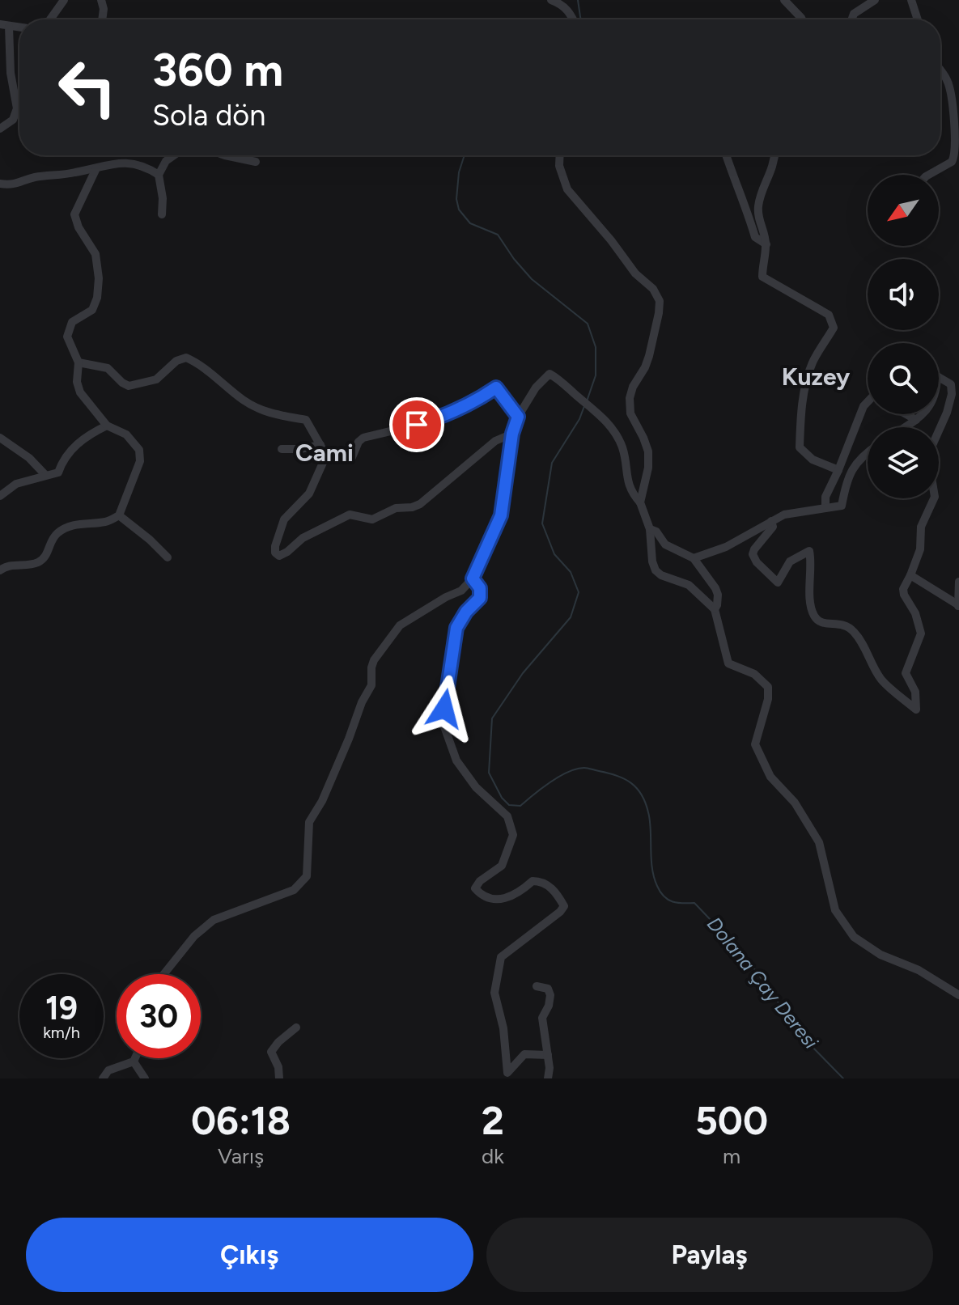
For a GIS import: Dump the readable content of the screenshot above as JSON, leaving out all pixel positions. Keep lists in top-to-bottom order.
{
  "districts": ["Kuzey", "Cami"],
  "water": ["Dolana Çay Deresi"],
  "north": "bottom left",
  "page": {
    "turn": ["360 m", "Sola dön"],
    "speed": "19 km/h",
    "limit": "30",
    "eta": [
      "06:18",
      "Varış",
      "2",
      "dk",
      "500",
      "m"
    ],
    "buttons": ["Çıkış", "Paylaş"]
  }
}
